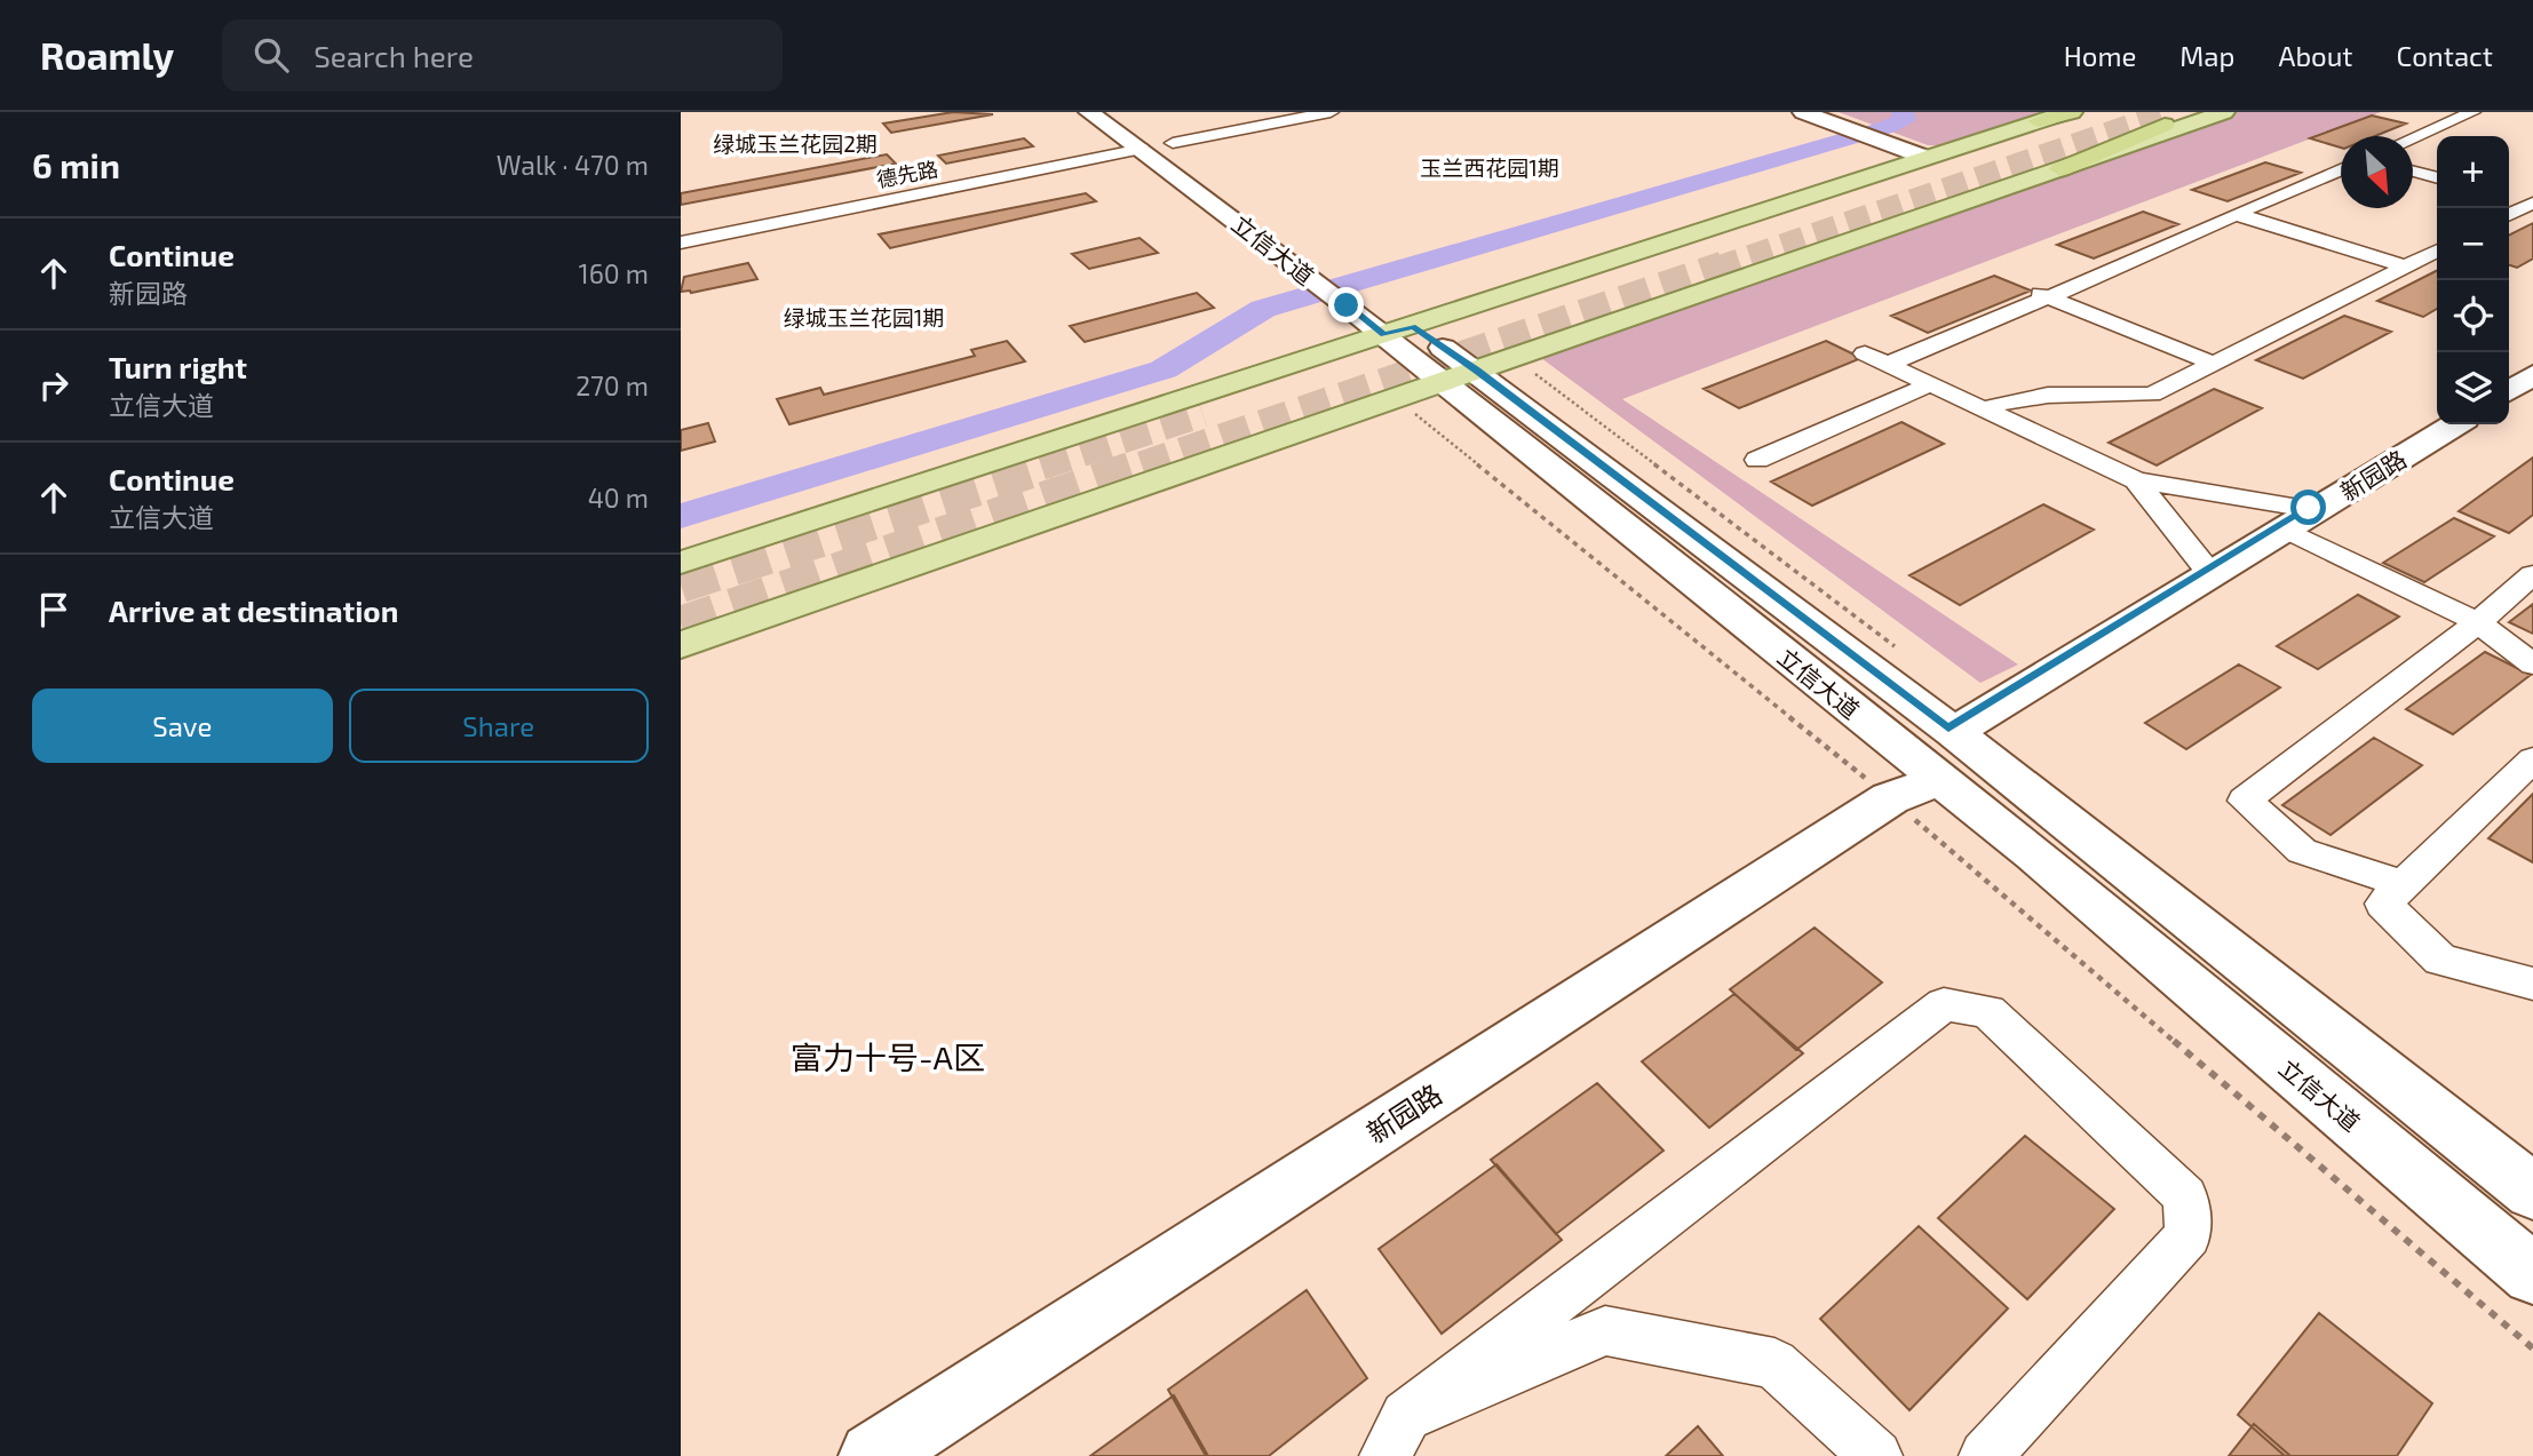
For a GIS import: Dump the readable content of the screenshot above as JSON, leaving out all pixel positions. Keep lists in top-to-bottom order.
{
  "streets": {
    "street": ["德先路", "立信大道", "新园路"]
  },
  "crossings": [
    ["德先路", "立信大道"],
    ["立信大道", "新园路"]
  ],
  "districts": [
    "绿城玉兰花园2期",
    "玉兰西花园1期",
    "绿城玉兰花园1期",
    "富力十号-A区"
  ],
  "north": "bottom right",
  "page": {
    "header": "Roamly",
    "search": "Search here",
    "nav": [
      "Home",
      "Map",
      "About",
      "Contact"
    ],
    "heading": ["6 min", "Walk · 470 m"],
    "map_buttons": ["+", "−"],
    "list": [
      ["Continue", "新园路", "160 m"],
      ["Turn right", "立信大道", "270 m"],
      ["Continue", "立信大道", "40 m"],
      "Arrive at destination"
    ],
    "buttons": ["Save", "Share"]
  }
}
